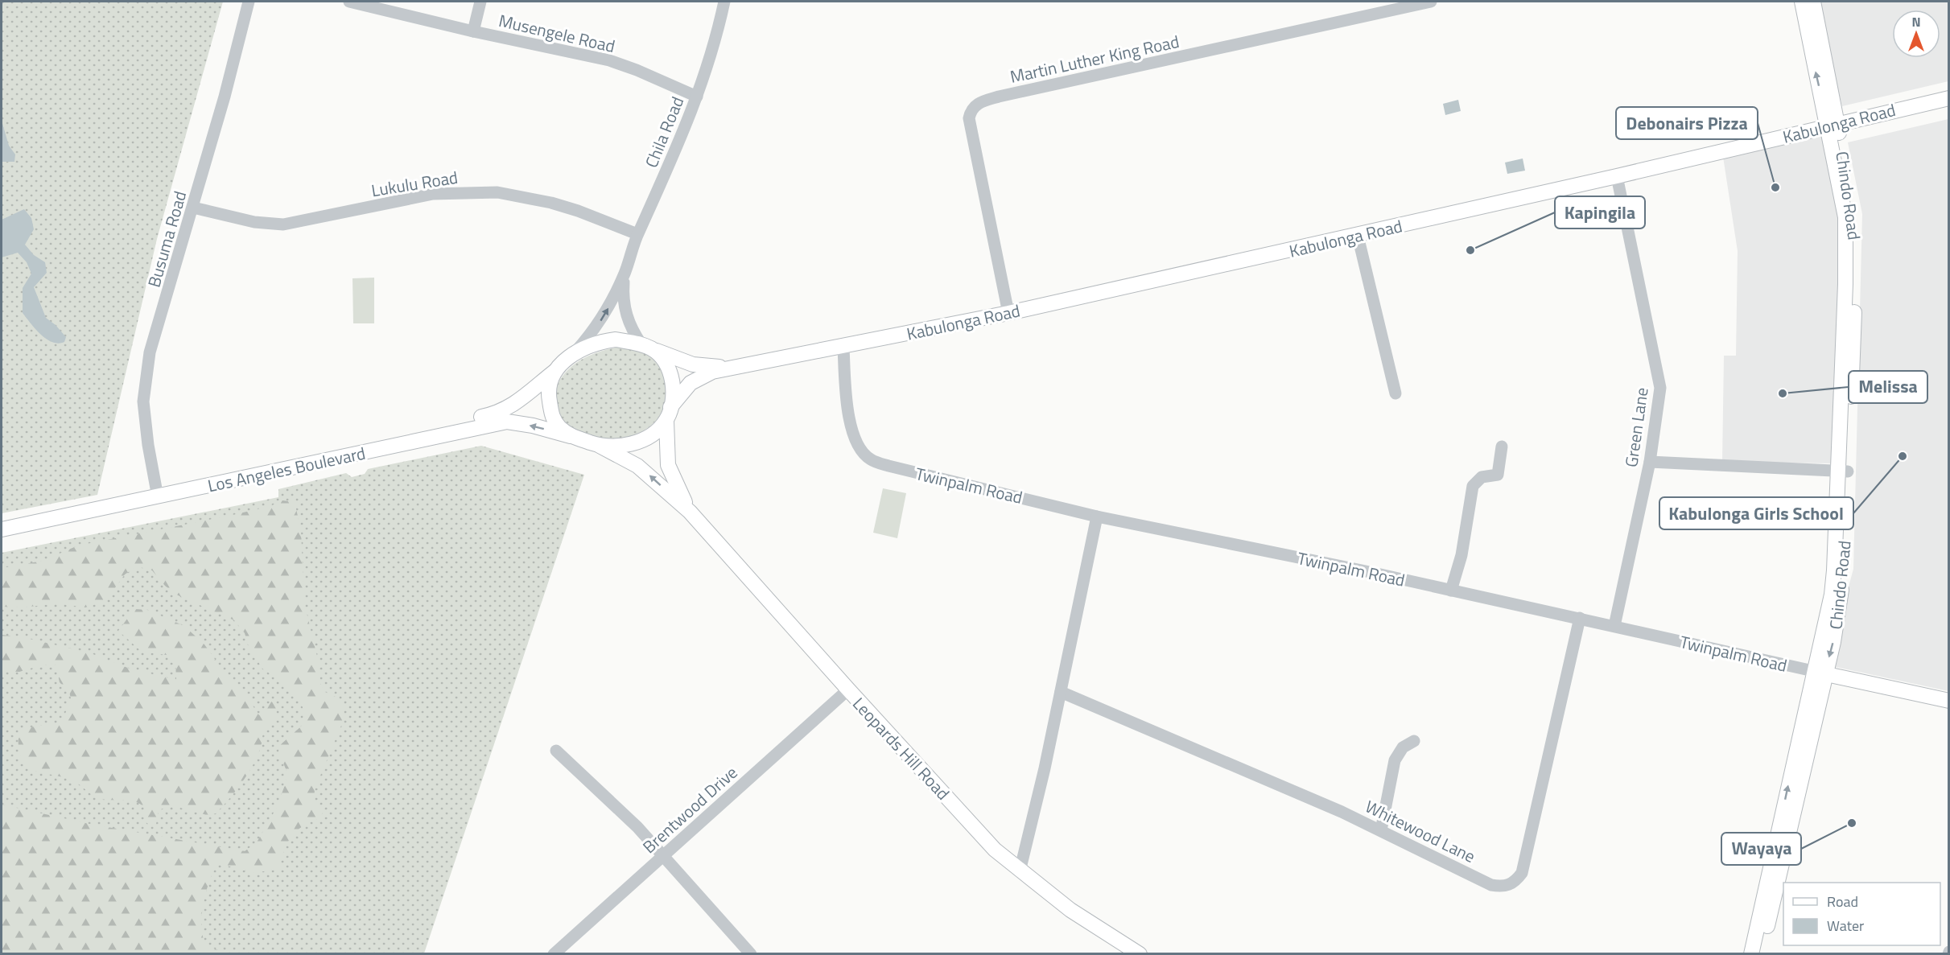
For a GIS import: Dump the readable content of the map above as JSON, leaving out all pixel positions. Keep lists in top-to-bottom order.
{
  "streets": {
    "main road": [
      "Kabulonga Road",
      "Chindo Road",
      "Los Angeles Boulevard",
      "Twinpalm Road",
      "Leopards Hill Road"
    ],
    "street": [
      "Musengele Road",
      "Martin Luther King Road",
      "Chila Road",
      "Lukulu Road",
      "Busuma Road",
      "Green Lane",
      "Brentwood Drive",
      "Whitewood Lane"
    ]
  },
  "crossings": [
    ["Musengele Road", "Chila Road"],
    ["Martin Luther King Road", "Kabulonga Road"],
    ["Kabulonga Road", "Chila Road"],
    ["Kabulonga Road", "Chindo Road"],
    ["Kabulonga Road", "Green Lane"],
    ["Kabulonga Road", "Los Angeles Boulevard"],
    ["Kabulonga Road", "Twinpalm Road"],
    ["Kabulonga Road", "Leopards Hill Road"],
    ["Chila Road", "Lukulu Road"],
    ["Chila Road", "Los Angeles Boulevard"],
    ["Chila Road", "Leopards Hill Road"],
    ["Lukulu Road", "Busuma Road"],
    ["Chindo Road", "Twinpalm Road"],
    ["Busuma Road", "Los Angeles Boulevard"],
    ["Green Lane", "Twinpalm Road"],
    ["Los Angeles Boulevard", "Leopards Hill Road"],
    ["Twinpalm Road", "Whitewood Lane"],
    ["Leopards Hill Road", "Brentwood Drive"]
  ],
  "places": [
    "Debonairs Pizza",
    "Kapingila",
    "Melissa",
    "Kabulonga Girls School",
    "Wayaya"
  ],
  "legend": ["Road", "Water"],
  "north": "top"
}
